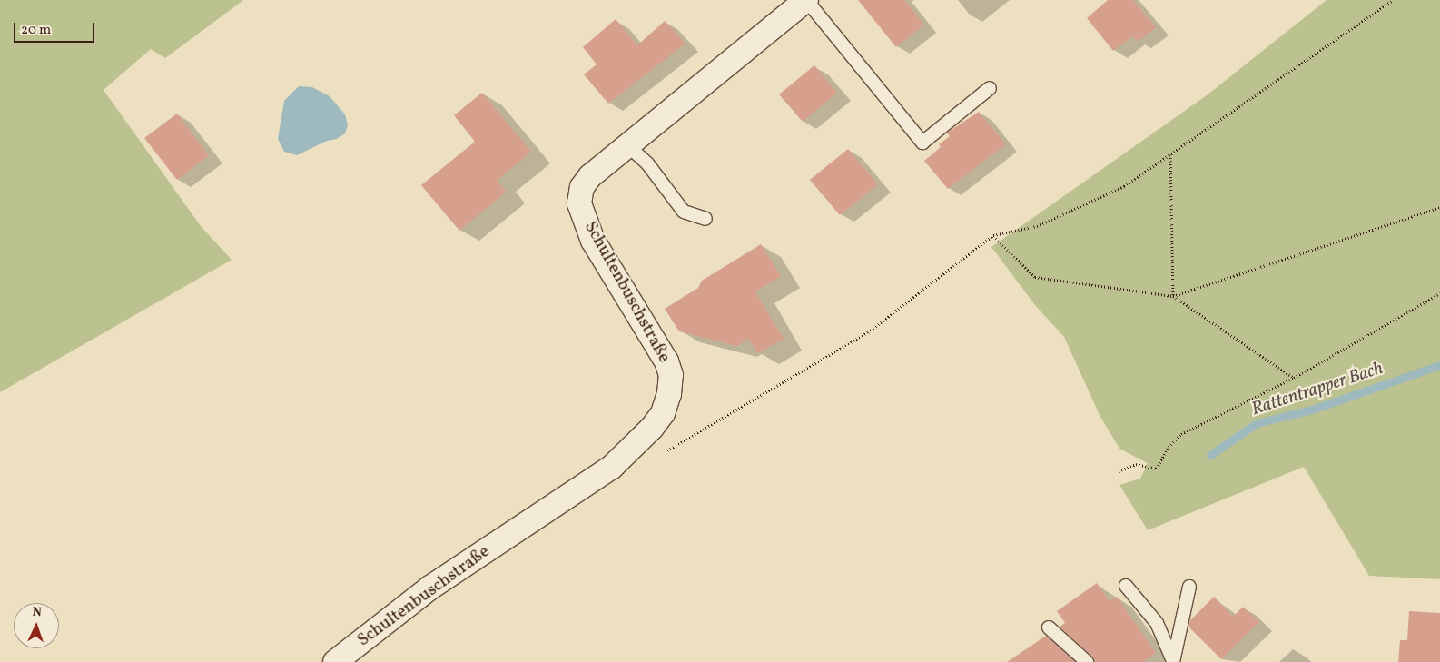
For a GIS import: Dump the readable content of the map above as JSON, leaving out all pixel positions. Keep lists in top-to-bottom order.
{
  "streets": {
    "street": ["Schultenbuschstraße"]
  },
  "water": ["Rattentrapper Bach"],
  "scale_bar": "20 m",
  "north": "top"
}
